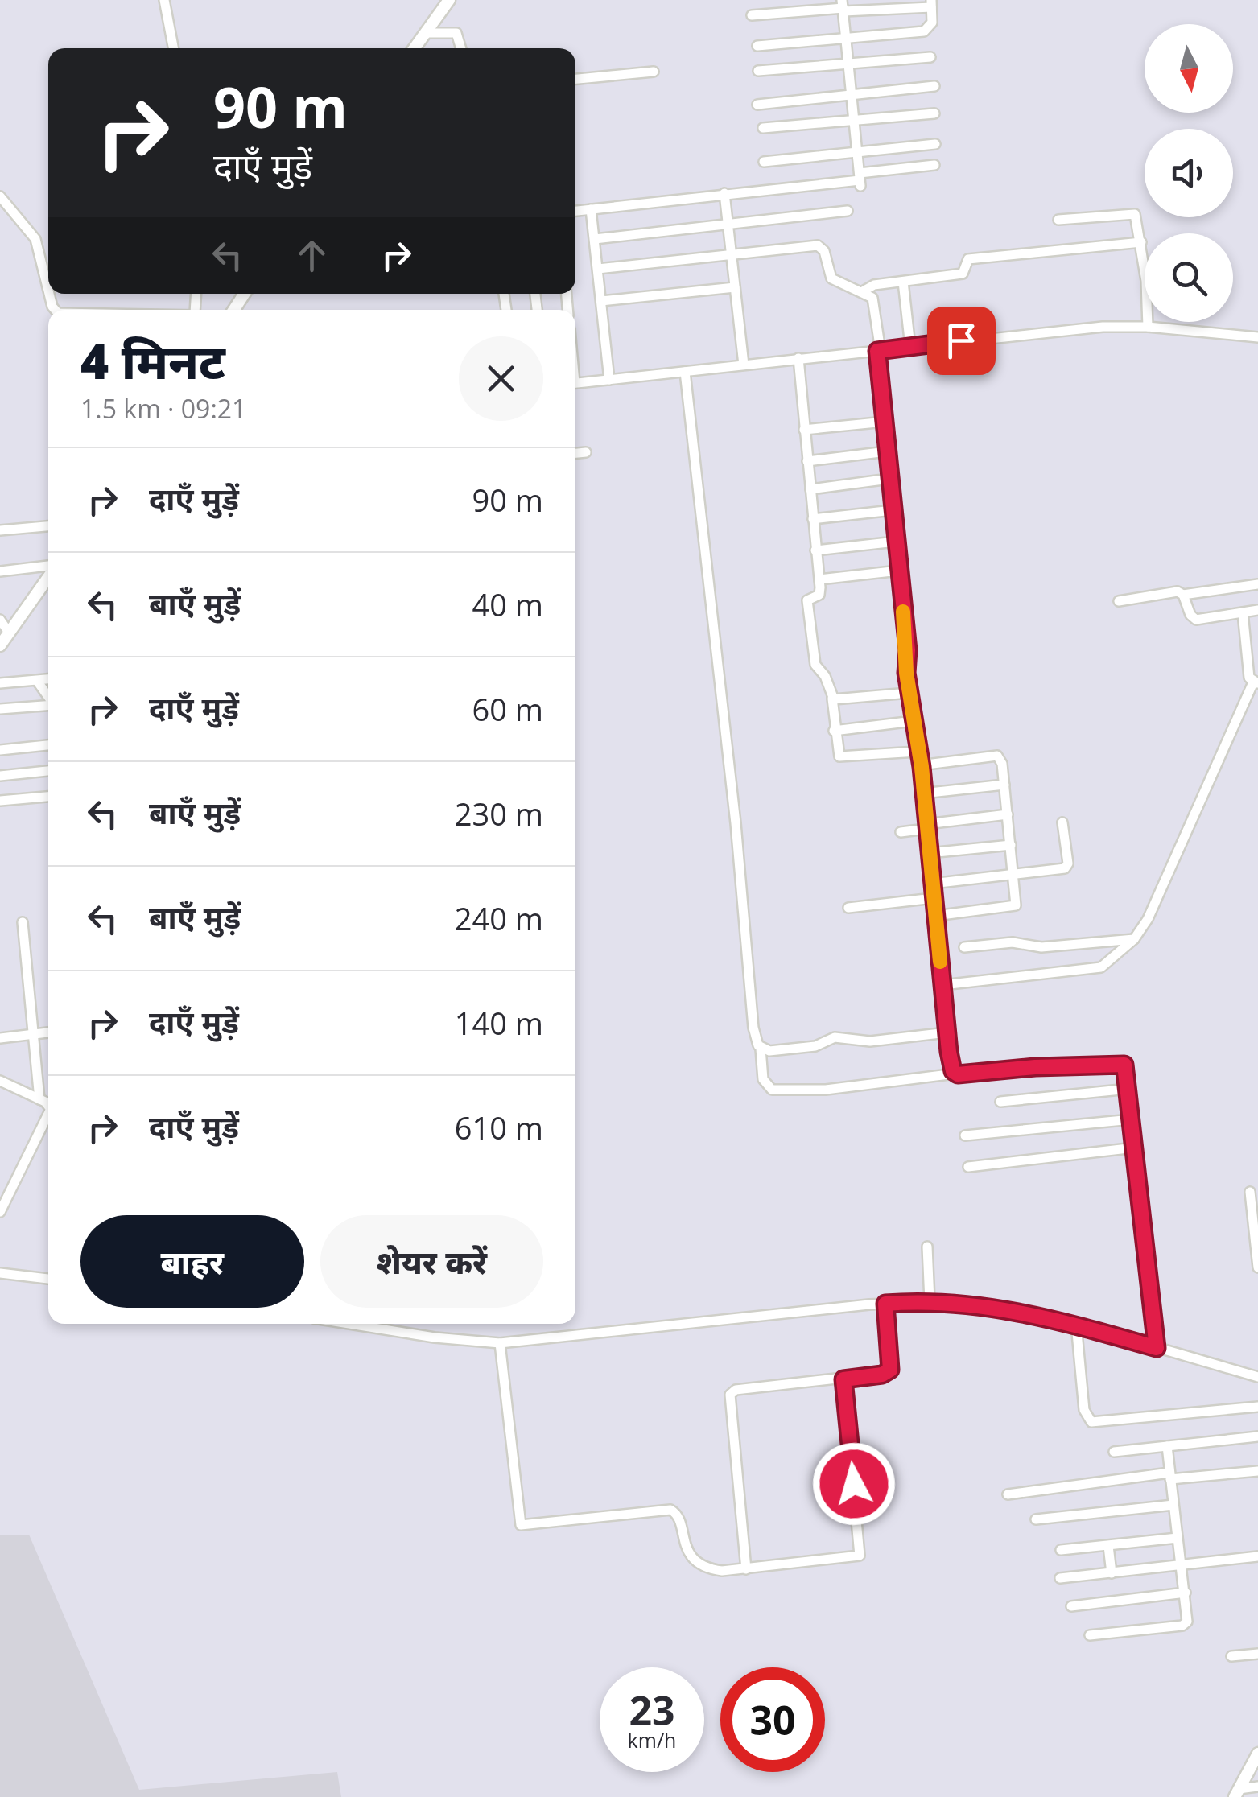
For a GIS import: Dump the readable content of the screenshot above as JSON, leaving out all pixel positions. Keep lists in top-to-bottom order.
{
  "north": "bottom",
  "page": {
    "turn": ["90 m", "दाएँ मुड़ें"],
    "heading": ["4 मिनट", "1.5 km · 09:21"],
    "list": [
      {
        "name": "दाएँ मुड़ें",
        "value": "90 m"
      },
      {
        "name": "बाएँ मुड़ें",
        "value": "40 m"
      },
      {
        "name": "दाएँ मुड़ें",
        "value": "60 m"
      },
      {
        "name": "बाएँ मुड़ें",
        "value": "230 m"
      },
      {
        "name": "बाएँ मुड़ें",
        "value": "240 m"
      },
      {
        "name": "दाएँ मुड़ें",
        "value": "140 m"
      },
      {
        "name": "दाएँ मुड़ें",
        "value": "610 m"
      }
    ],
    "buttons": ["बाहर", "शेयर करें"],
    "speed": "23 km/h",
    "limit": "30"
  }
}
